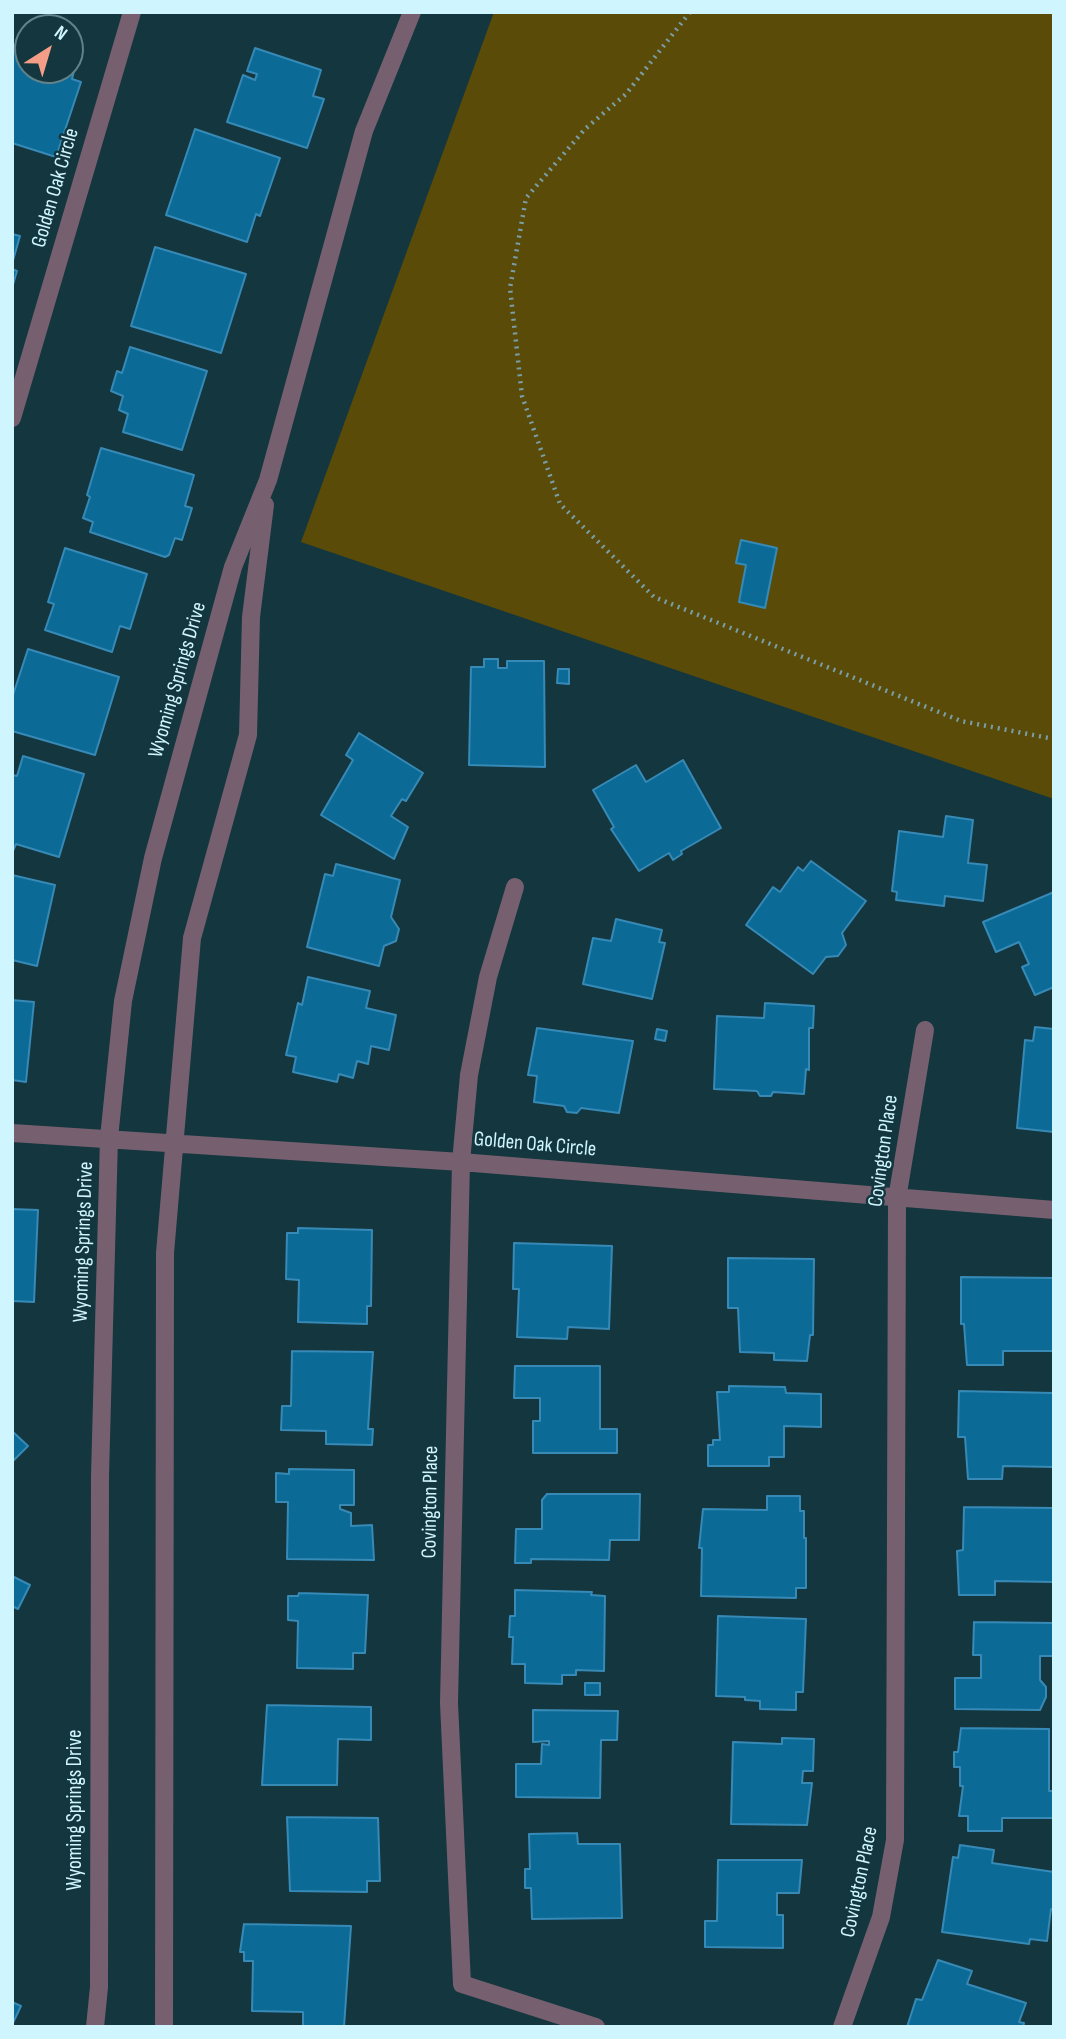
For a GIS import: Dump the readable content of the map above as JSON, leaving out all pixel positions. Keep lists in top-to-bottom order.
{
  "streets": {
    "street": ["Golden Oak Circle", "Wyoming Springs Drive", "Covington Place"]
  },
  "crossings": [
    ["Golden Oak Circle", "Wyoming Springs Drive"],
    ["Golden Oak Circle", "Covington Place"]
  ],
  "north": "top right"
}
